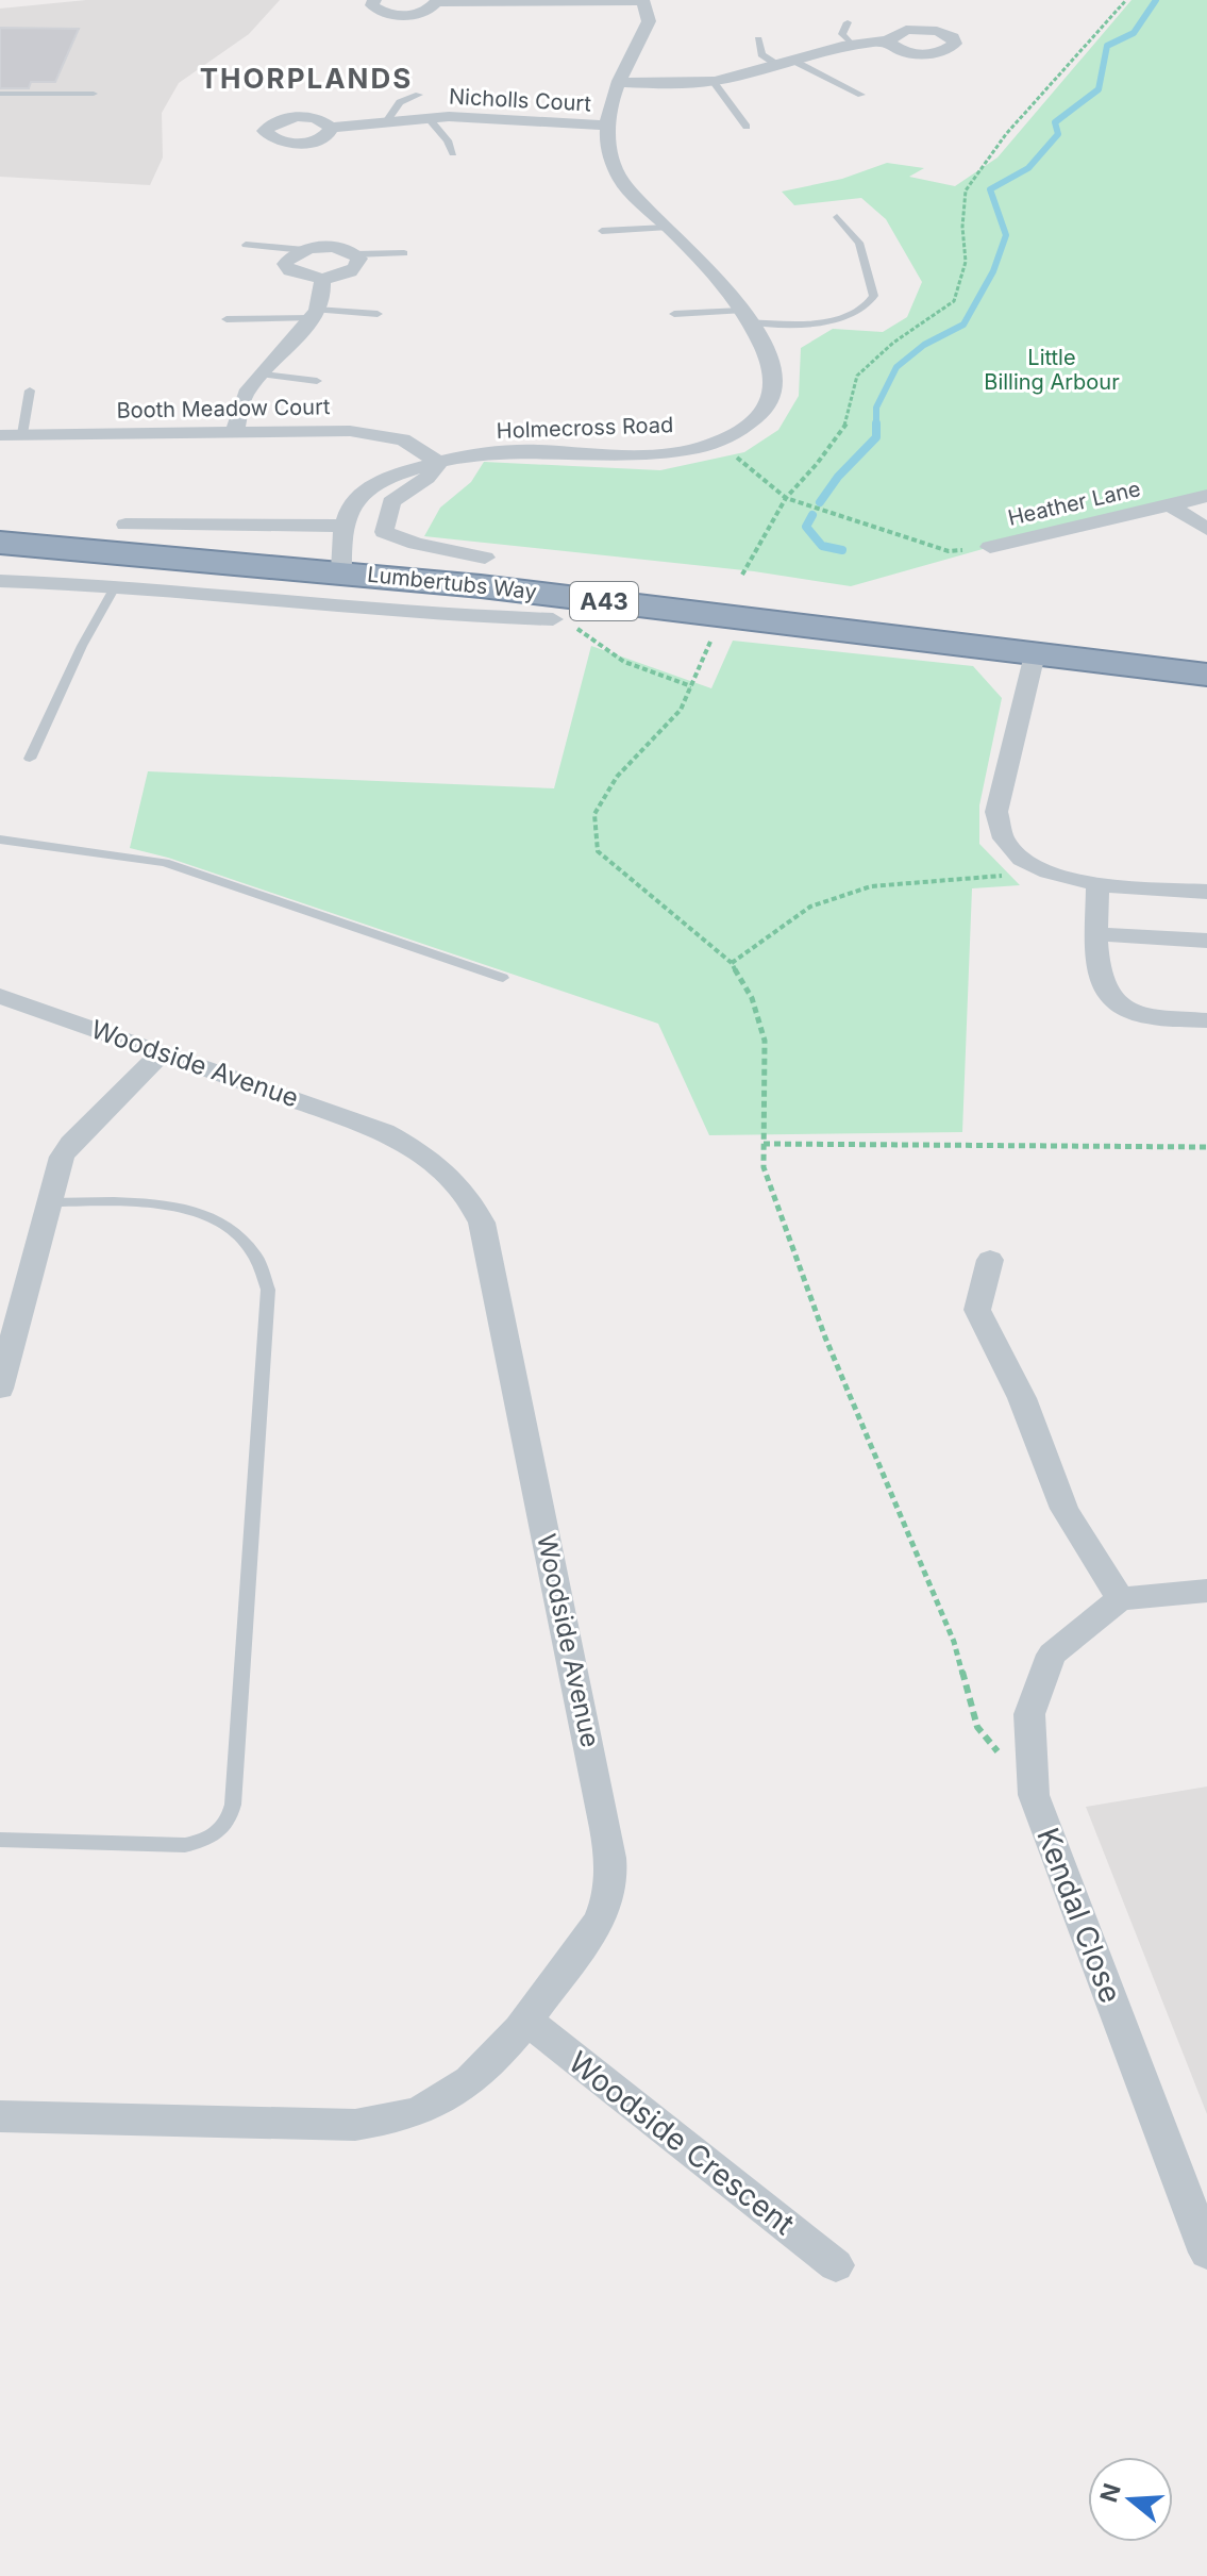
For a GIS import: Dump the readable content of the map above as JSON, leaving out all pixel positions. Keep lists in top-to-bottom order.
{
  "streets": {
    "highway": ["Lumbertubs Way", "A43"],
    "street": [
      "Nicholls Court",
      "Booth Meadow Court",
      "Holmecross Road",
      "Heather Lane",
      "Woodside Avenue",
      "Kendal Close",
      "Woodside Crescent"
    ]
  },
  "crossings": [
    ["Nicholls Court", "Holmecross Road"],
    ["Booth Meadow Court", "Holmecross Road"],
    ["Holmecross Road", "Lumbertubs Way"],
    ["Woodside Avenue", "Woodside Crescent"]
  ],
  "districts": ["THORPLANDS"],
  "parks": ["Little Billing Arbour"],
  "north": "left"
}
